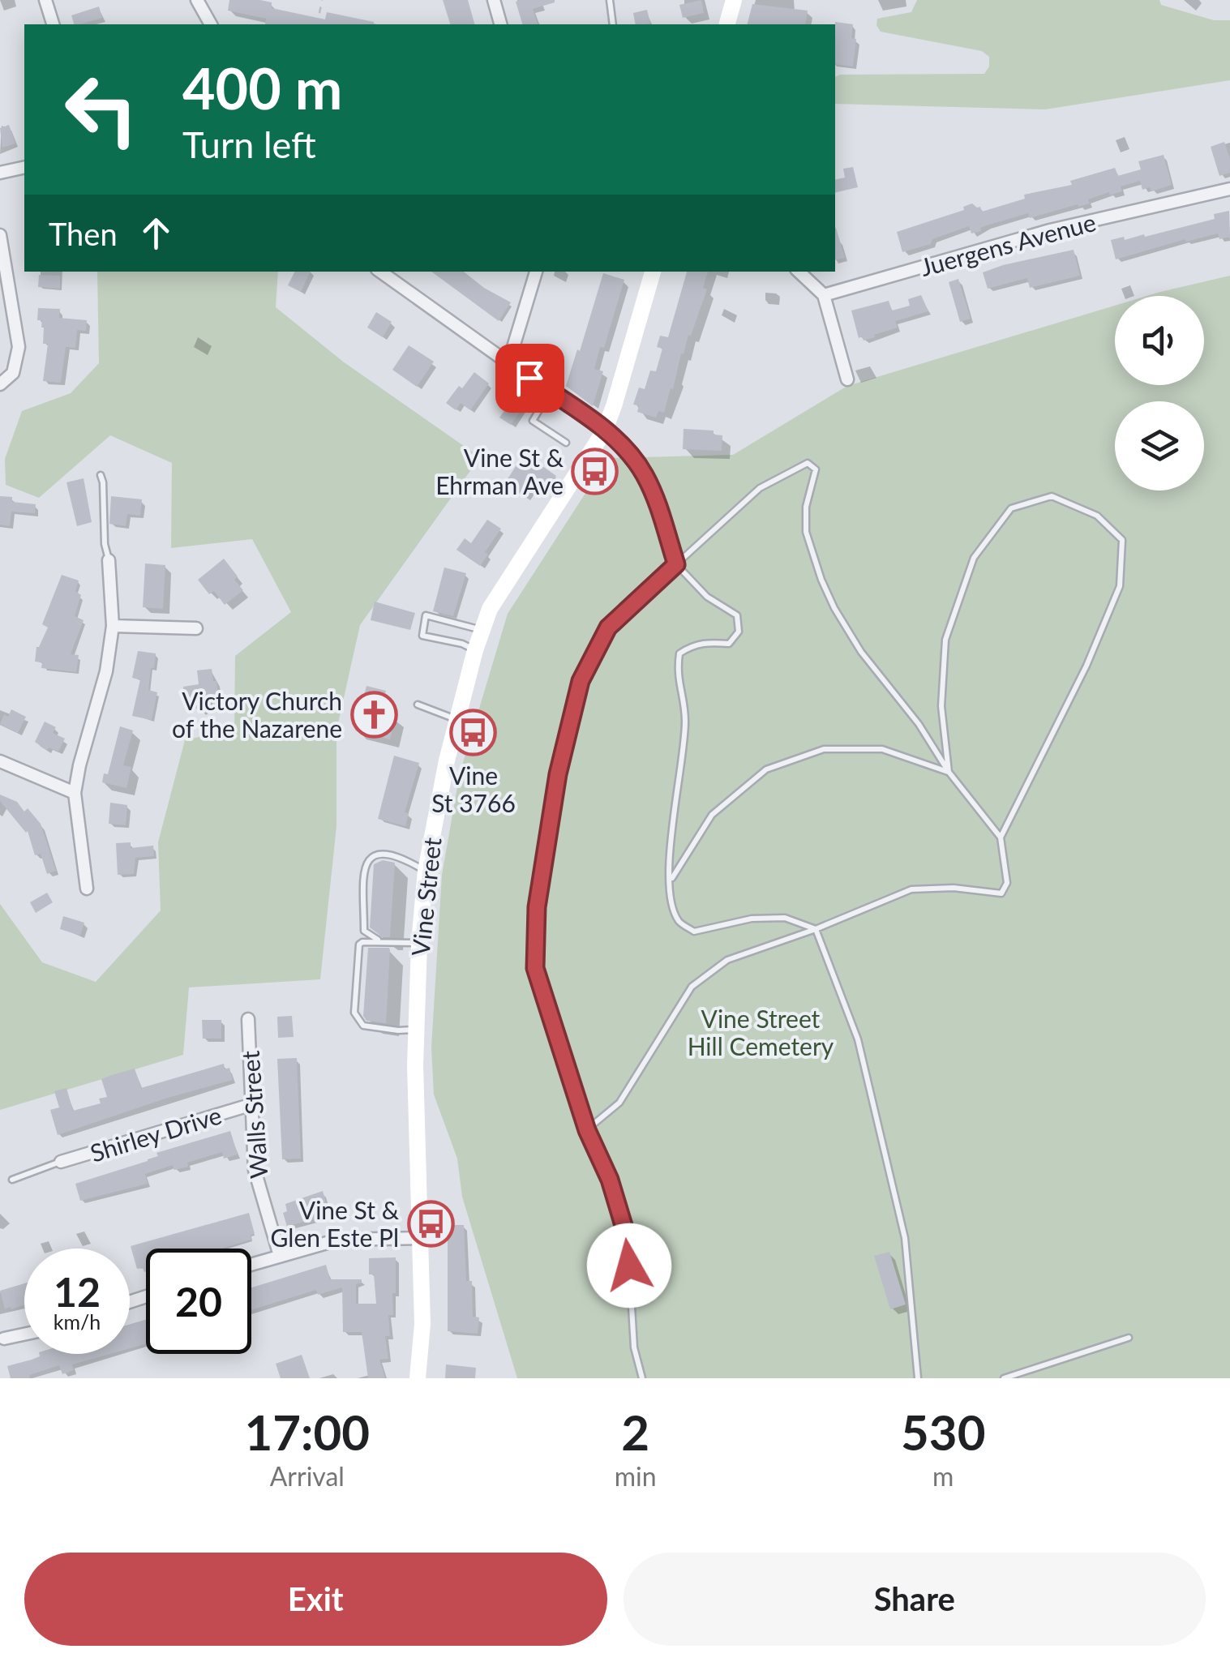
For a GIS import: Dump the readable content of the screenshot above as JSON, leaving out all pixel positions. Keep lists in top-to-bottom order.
{
  "streets": {
    "main road": ["Vine Street"],
    "street": ["Juergens Avenue", "Walls Street", "Shirley Drive"]
  },
  "crossings": [
    ["Walls Street", "Shirley Drive"]
  ],
  "parks": ["Vine Street Hill Cemetery"],
  "places": {
    "bus stop": ["Vine St & Ehrman Ave", "Vine St 3766", "Vine St & Glen Este Pl"],
    "church": ["Victory Church of the Nazarene"]
  },
  "page": {
    "turn": ["400 m", "Turn left"],
    "then": "Then",
    "speed": "12 km/h",
    "limit": "20",
    "eta": [
      "17:00",
      "Arrival",
      "2",
      "min",
      "530",
      "m"
    ],
    "buttons": ["Exit", "Share"]
  }
}
